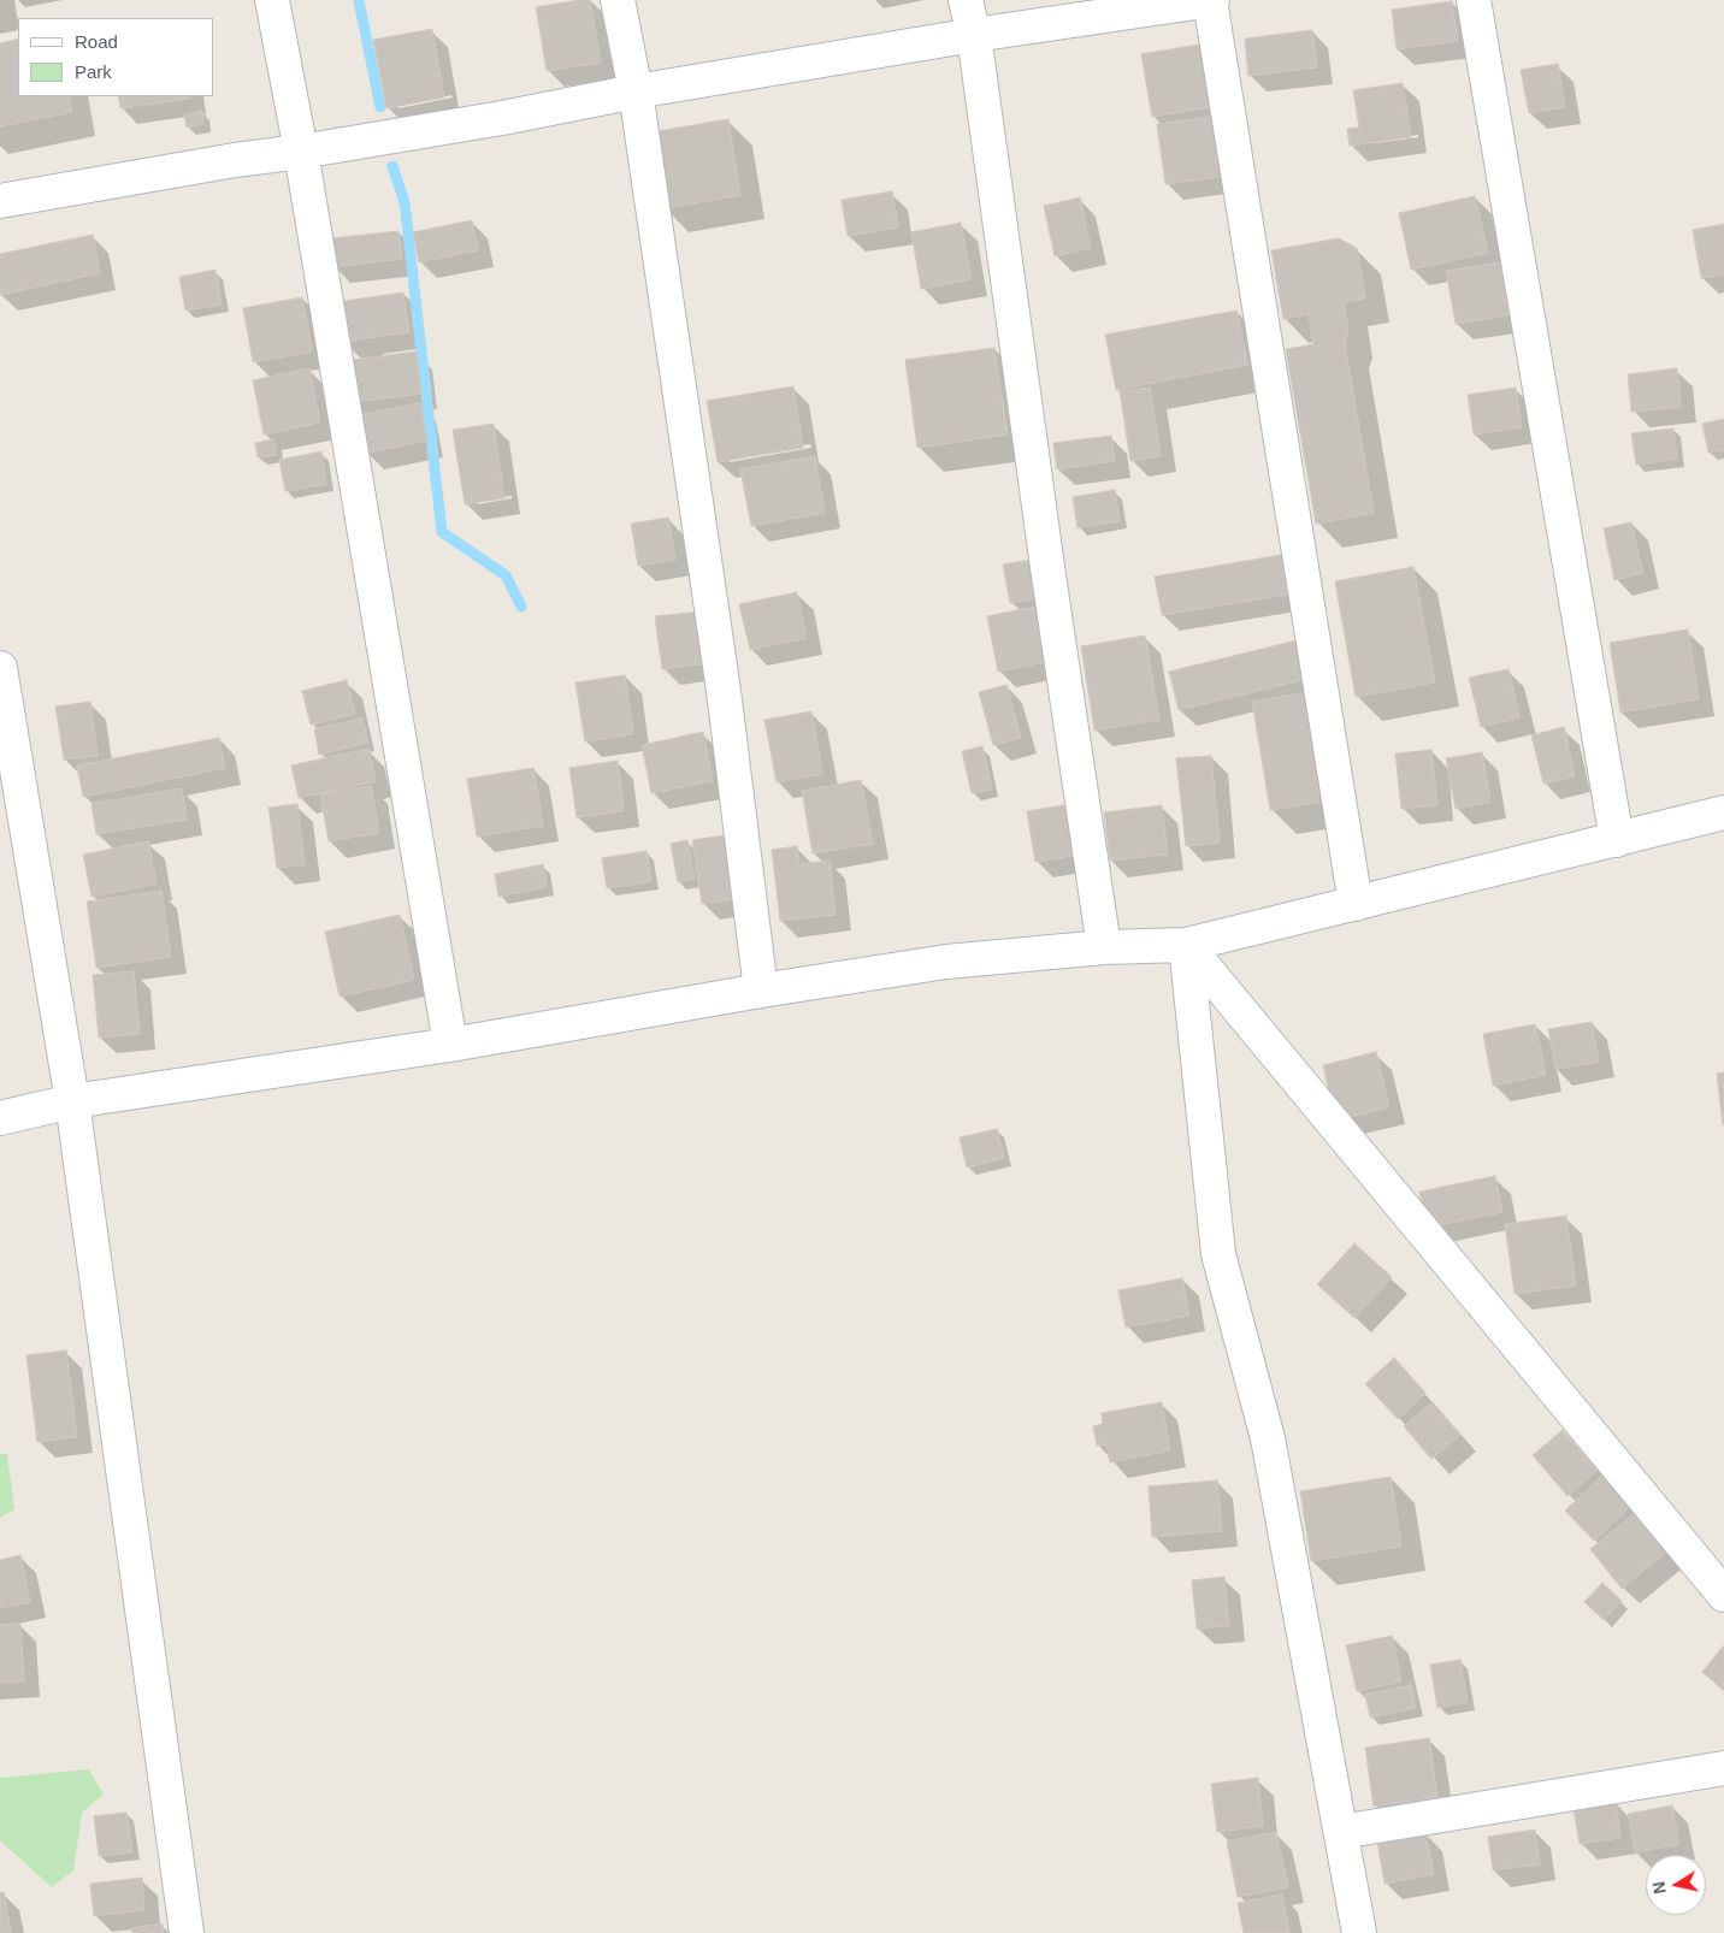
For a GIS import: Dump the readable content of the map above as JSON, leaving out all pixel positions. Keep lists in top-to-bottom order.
{
  "legend": ["Road", "Park"],
  "north": "left"
}
